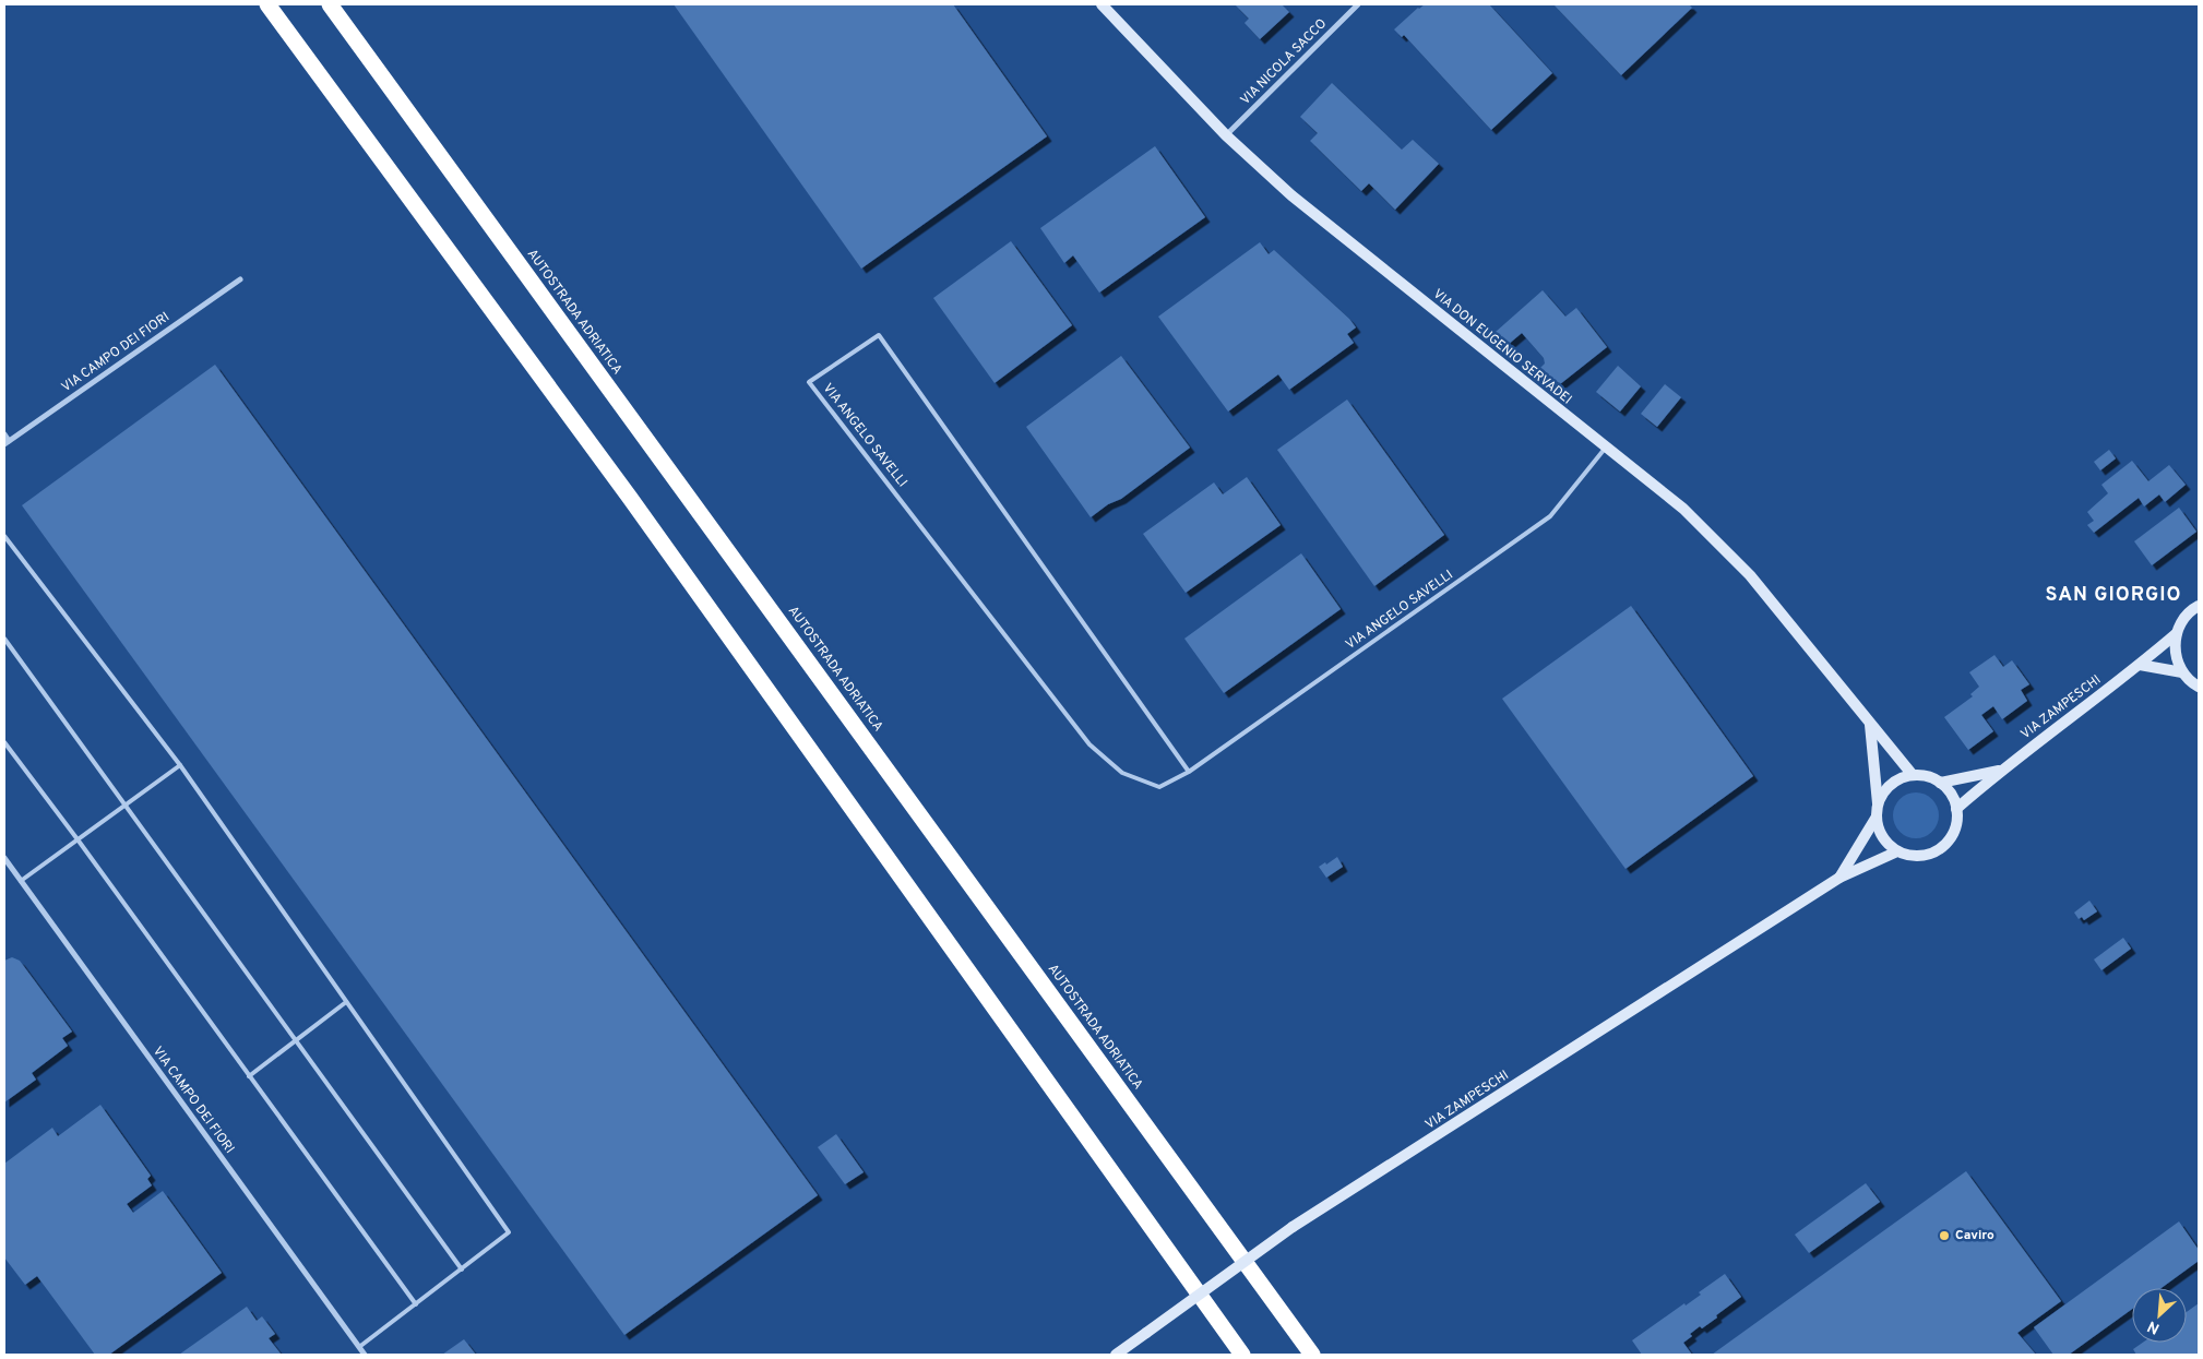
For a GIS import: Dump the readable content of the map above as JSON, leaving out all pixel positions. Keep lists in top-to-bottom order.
{
  "streets": {
    "highway": ["AUTOSTRADA ADRIATICA"],
    "street": [
      "VIA NICOLA SACCO",
      "VIA DON EUGENIO SERVADEI",
      "VIA CAMPO DEI FIORI",
      "VIA ZAMPESCHI"
    ],
    "lane": ["VIA ANGELO SAVELLI"]
  },
  "crossings": [
    ["VIA NICOLA SACCO", "VIA DON EUGENIO SERVADEI"],
    ["VIA DON EUGENIO SERVADEI", "VIA ANGELO SAVELLI"],
    ["VIA DON EUGENIO SERVADEI", "VIA ZAMPESCHI"]
  ],
  "districts": ["SAN GIORGIO"],
  "places": ["Caviro"],
  "north": "bottom left"
}
